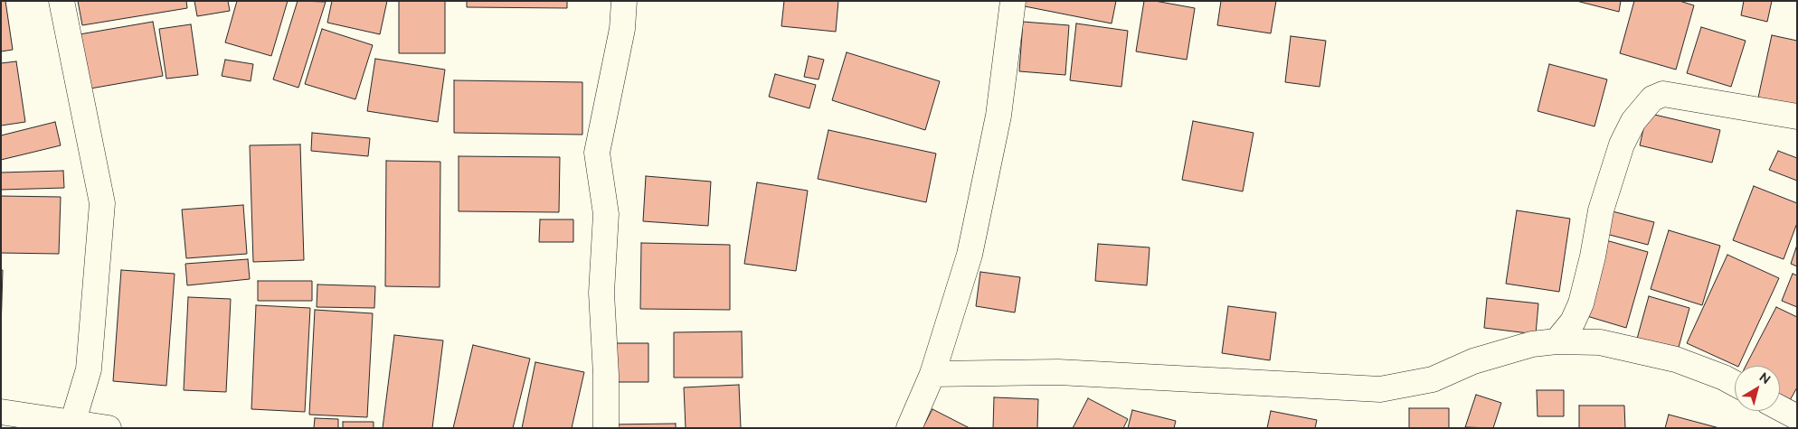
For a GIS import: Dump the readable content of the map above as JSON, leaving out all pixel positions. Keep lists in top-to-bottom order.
{
  "north": "top right"
}
